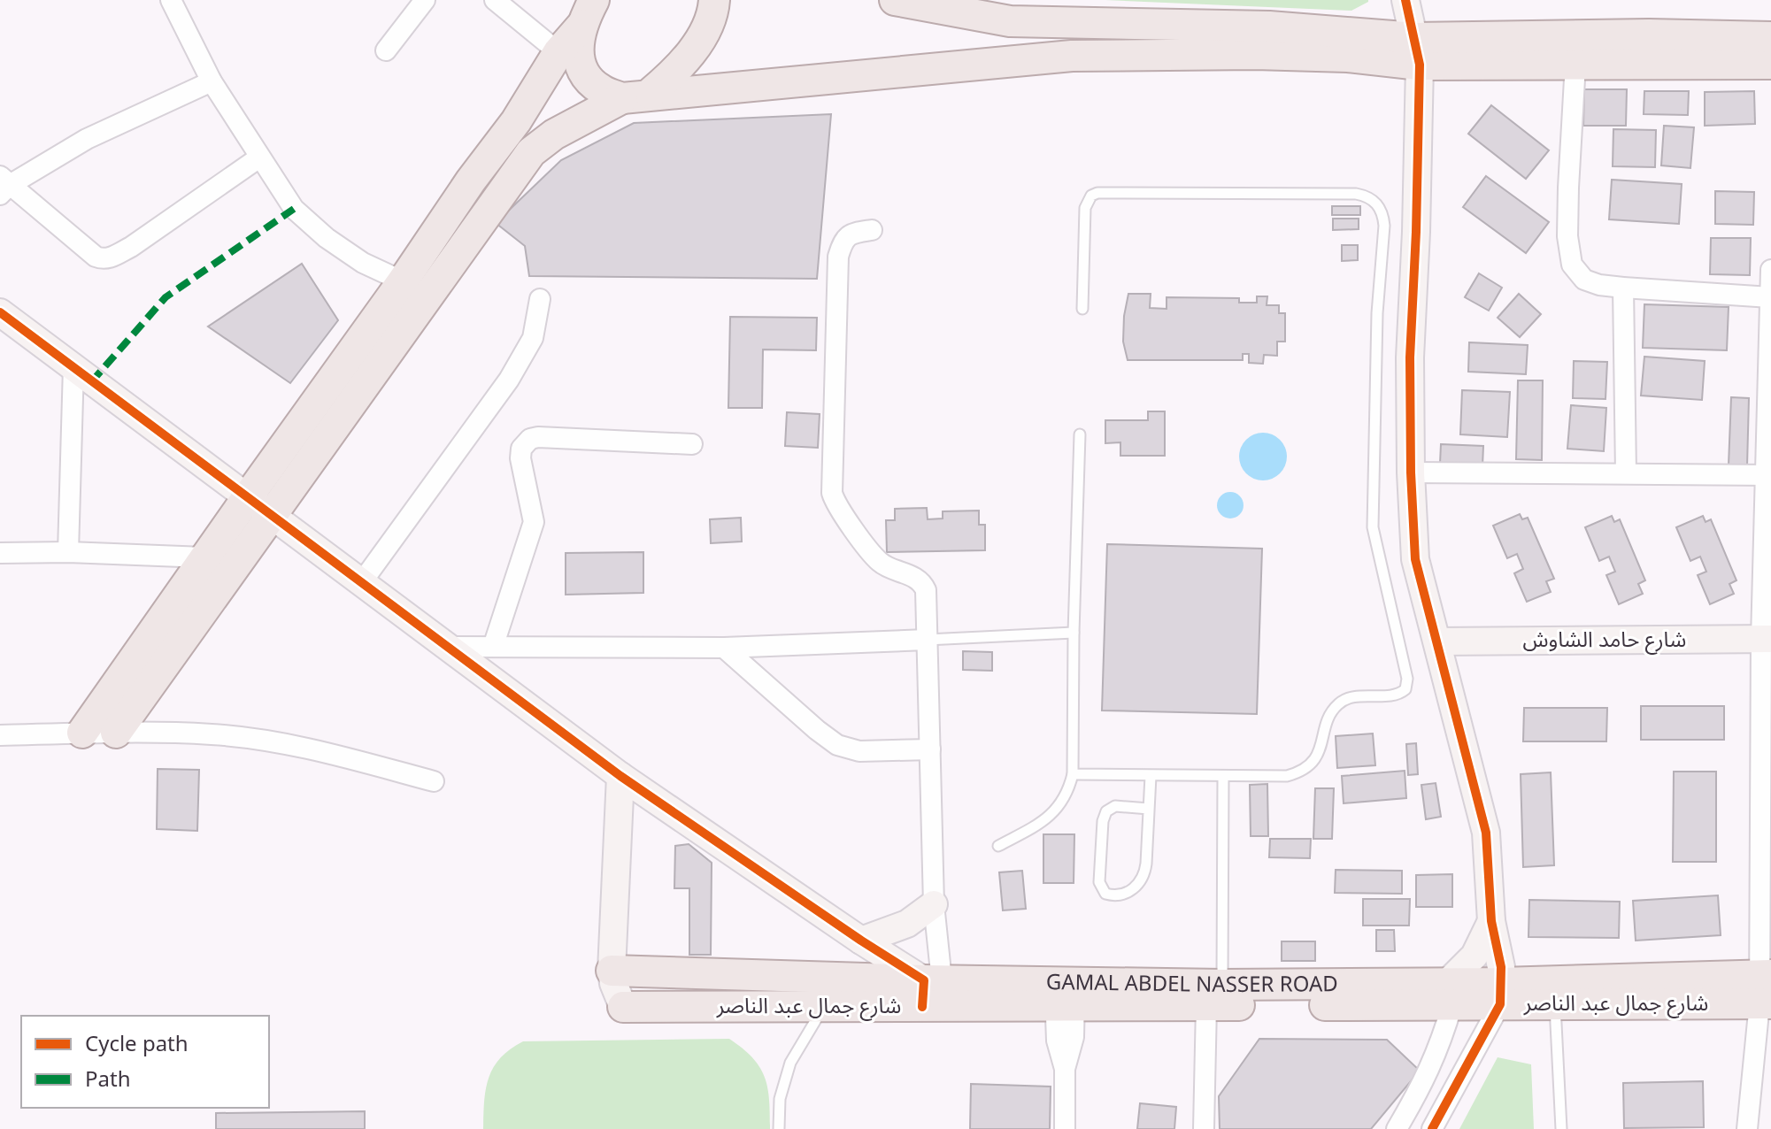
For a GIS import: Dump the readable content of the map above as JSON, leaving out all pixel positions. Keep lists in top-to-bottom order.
{
  "streets": {
    "main road": ["GAMAL ABDEL NASSER ROAD", "شارع جمال عبد الناصر"],
    "street": ["شارع حامد الشاوش"]
  },
  "crossings": [
    ["GAMAL ABDEL NASSER ROAD", "شارع جمال عبد الناصر"]
  ],
  "legend": ["Cycle path", "Path"]
}
